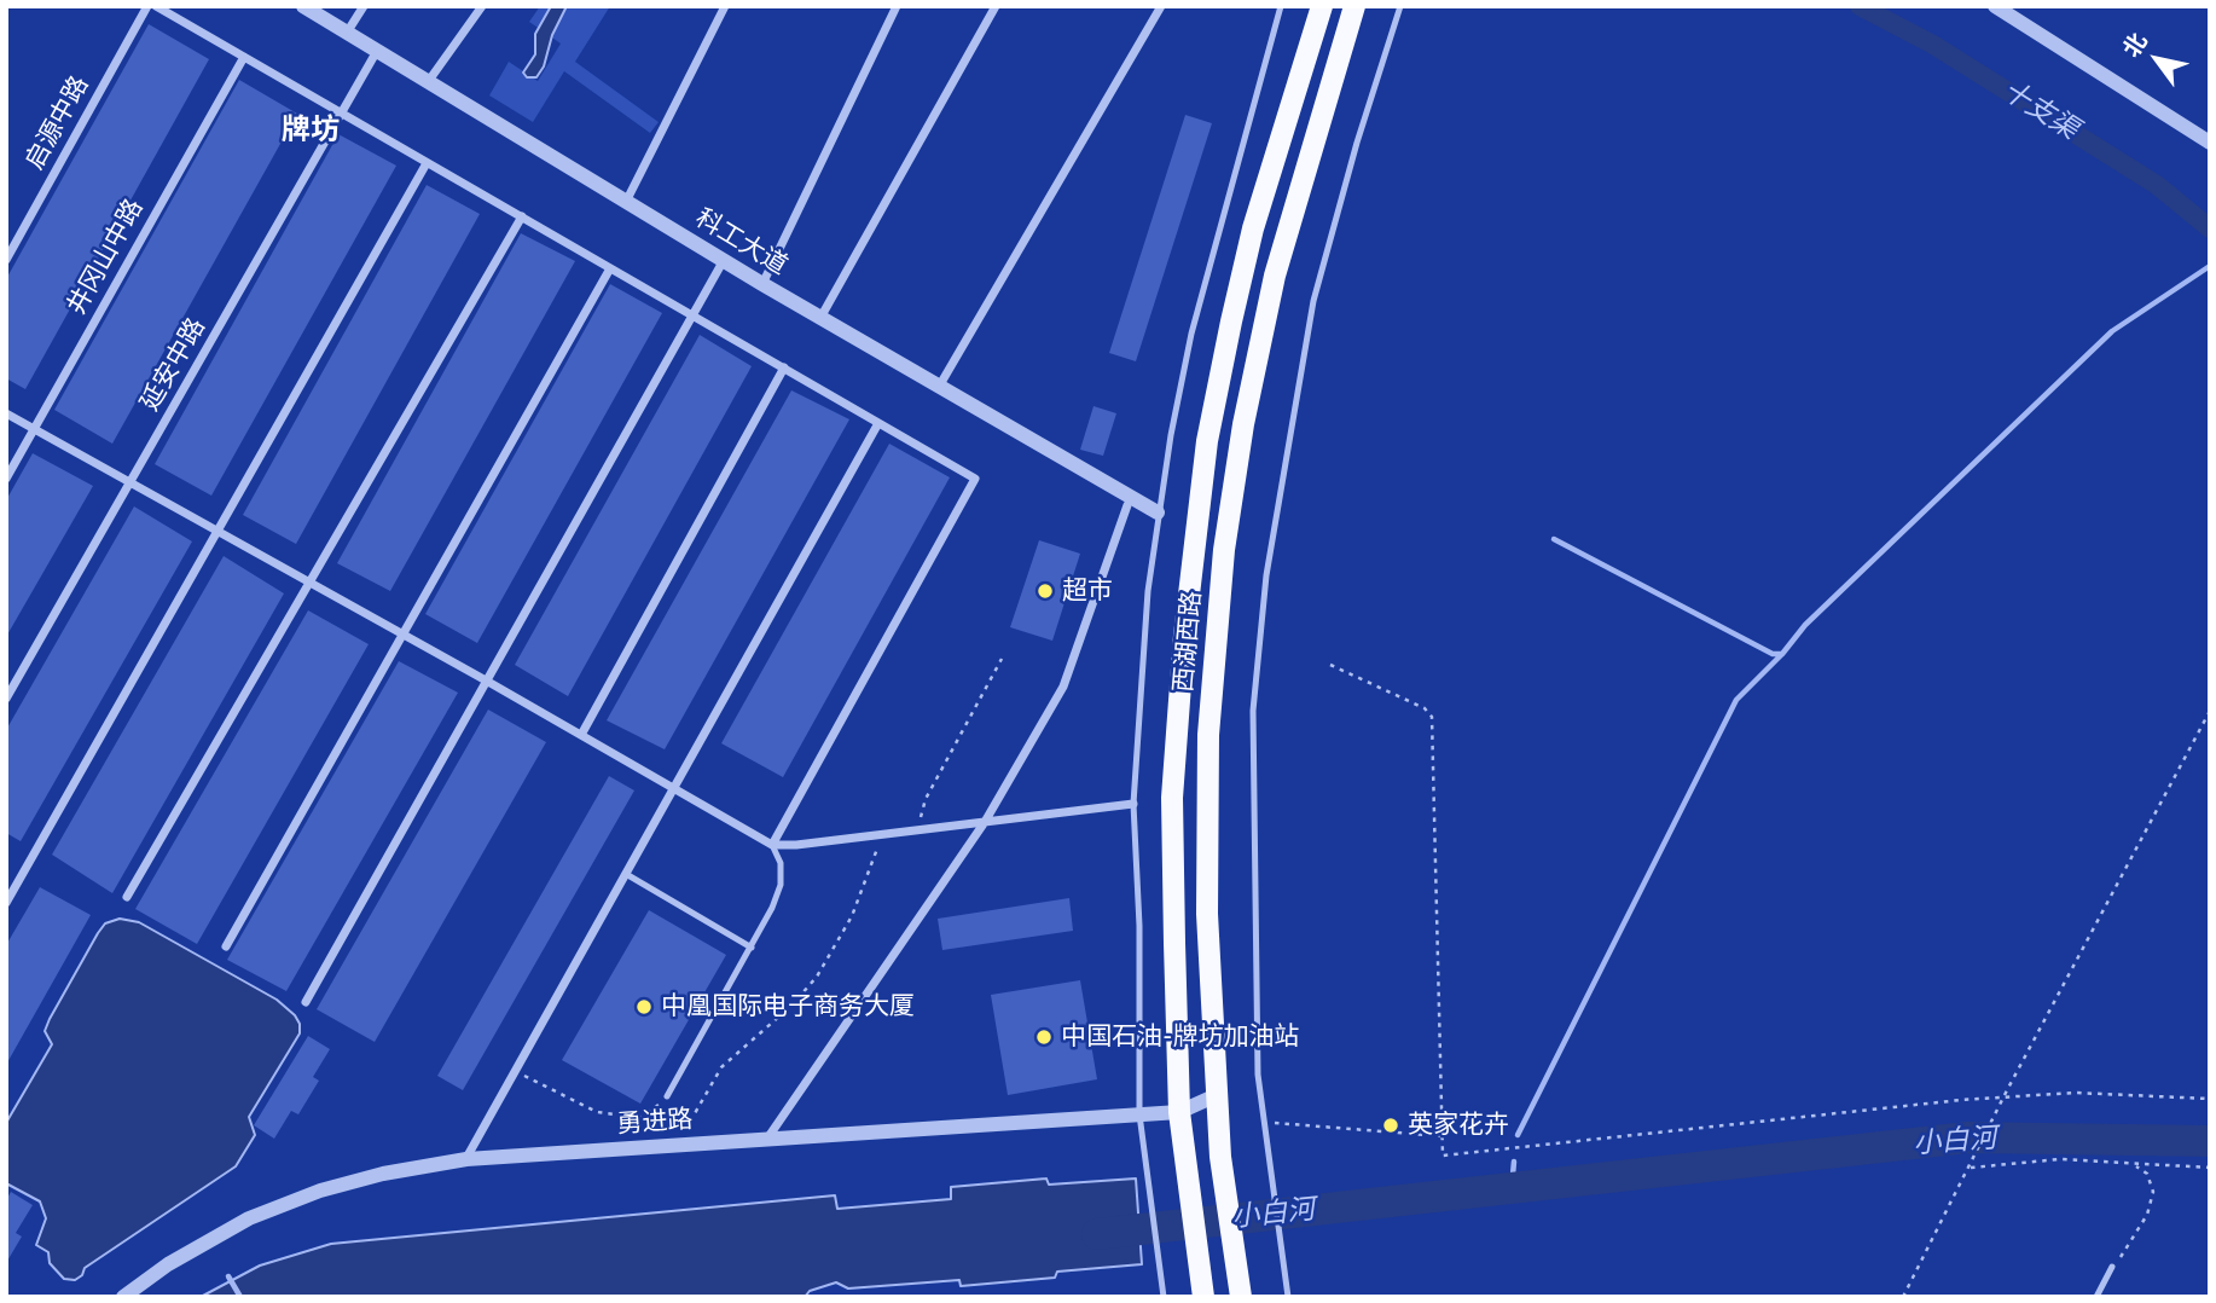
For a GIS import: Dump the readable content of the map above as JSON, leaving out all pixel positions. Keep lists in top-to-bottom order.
{
  "streets": {
    "main road": ["西湖西路"],
    "street": [
      "启源中路",
      "科工大道",
      "井冈山中路",
      "延安中路",
      "勇进路"
    ]
  },
  "crossings": [
    ["科工大道", "延安中路"],
    ["西湖西路", "勇进路"]
  ],
  "districts": ["牌坊"],
  "water": ["十支渠", "小白河"],
  "places": [
    "超市",
    "中凰国际电子商务大厦",
    "中国石油-牌坊加油站",
    "英家花卉"
  ],
  "north": "top left"
}
